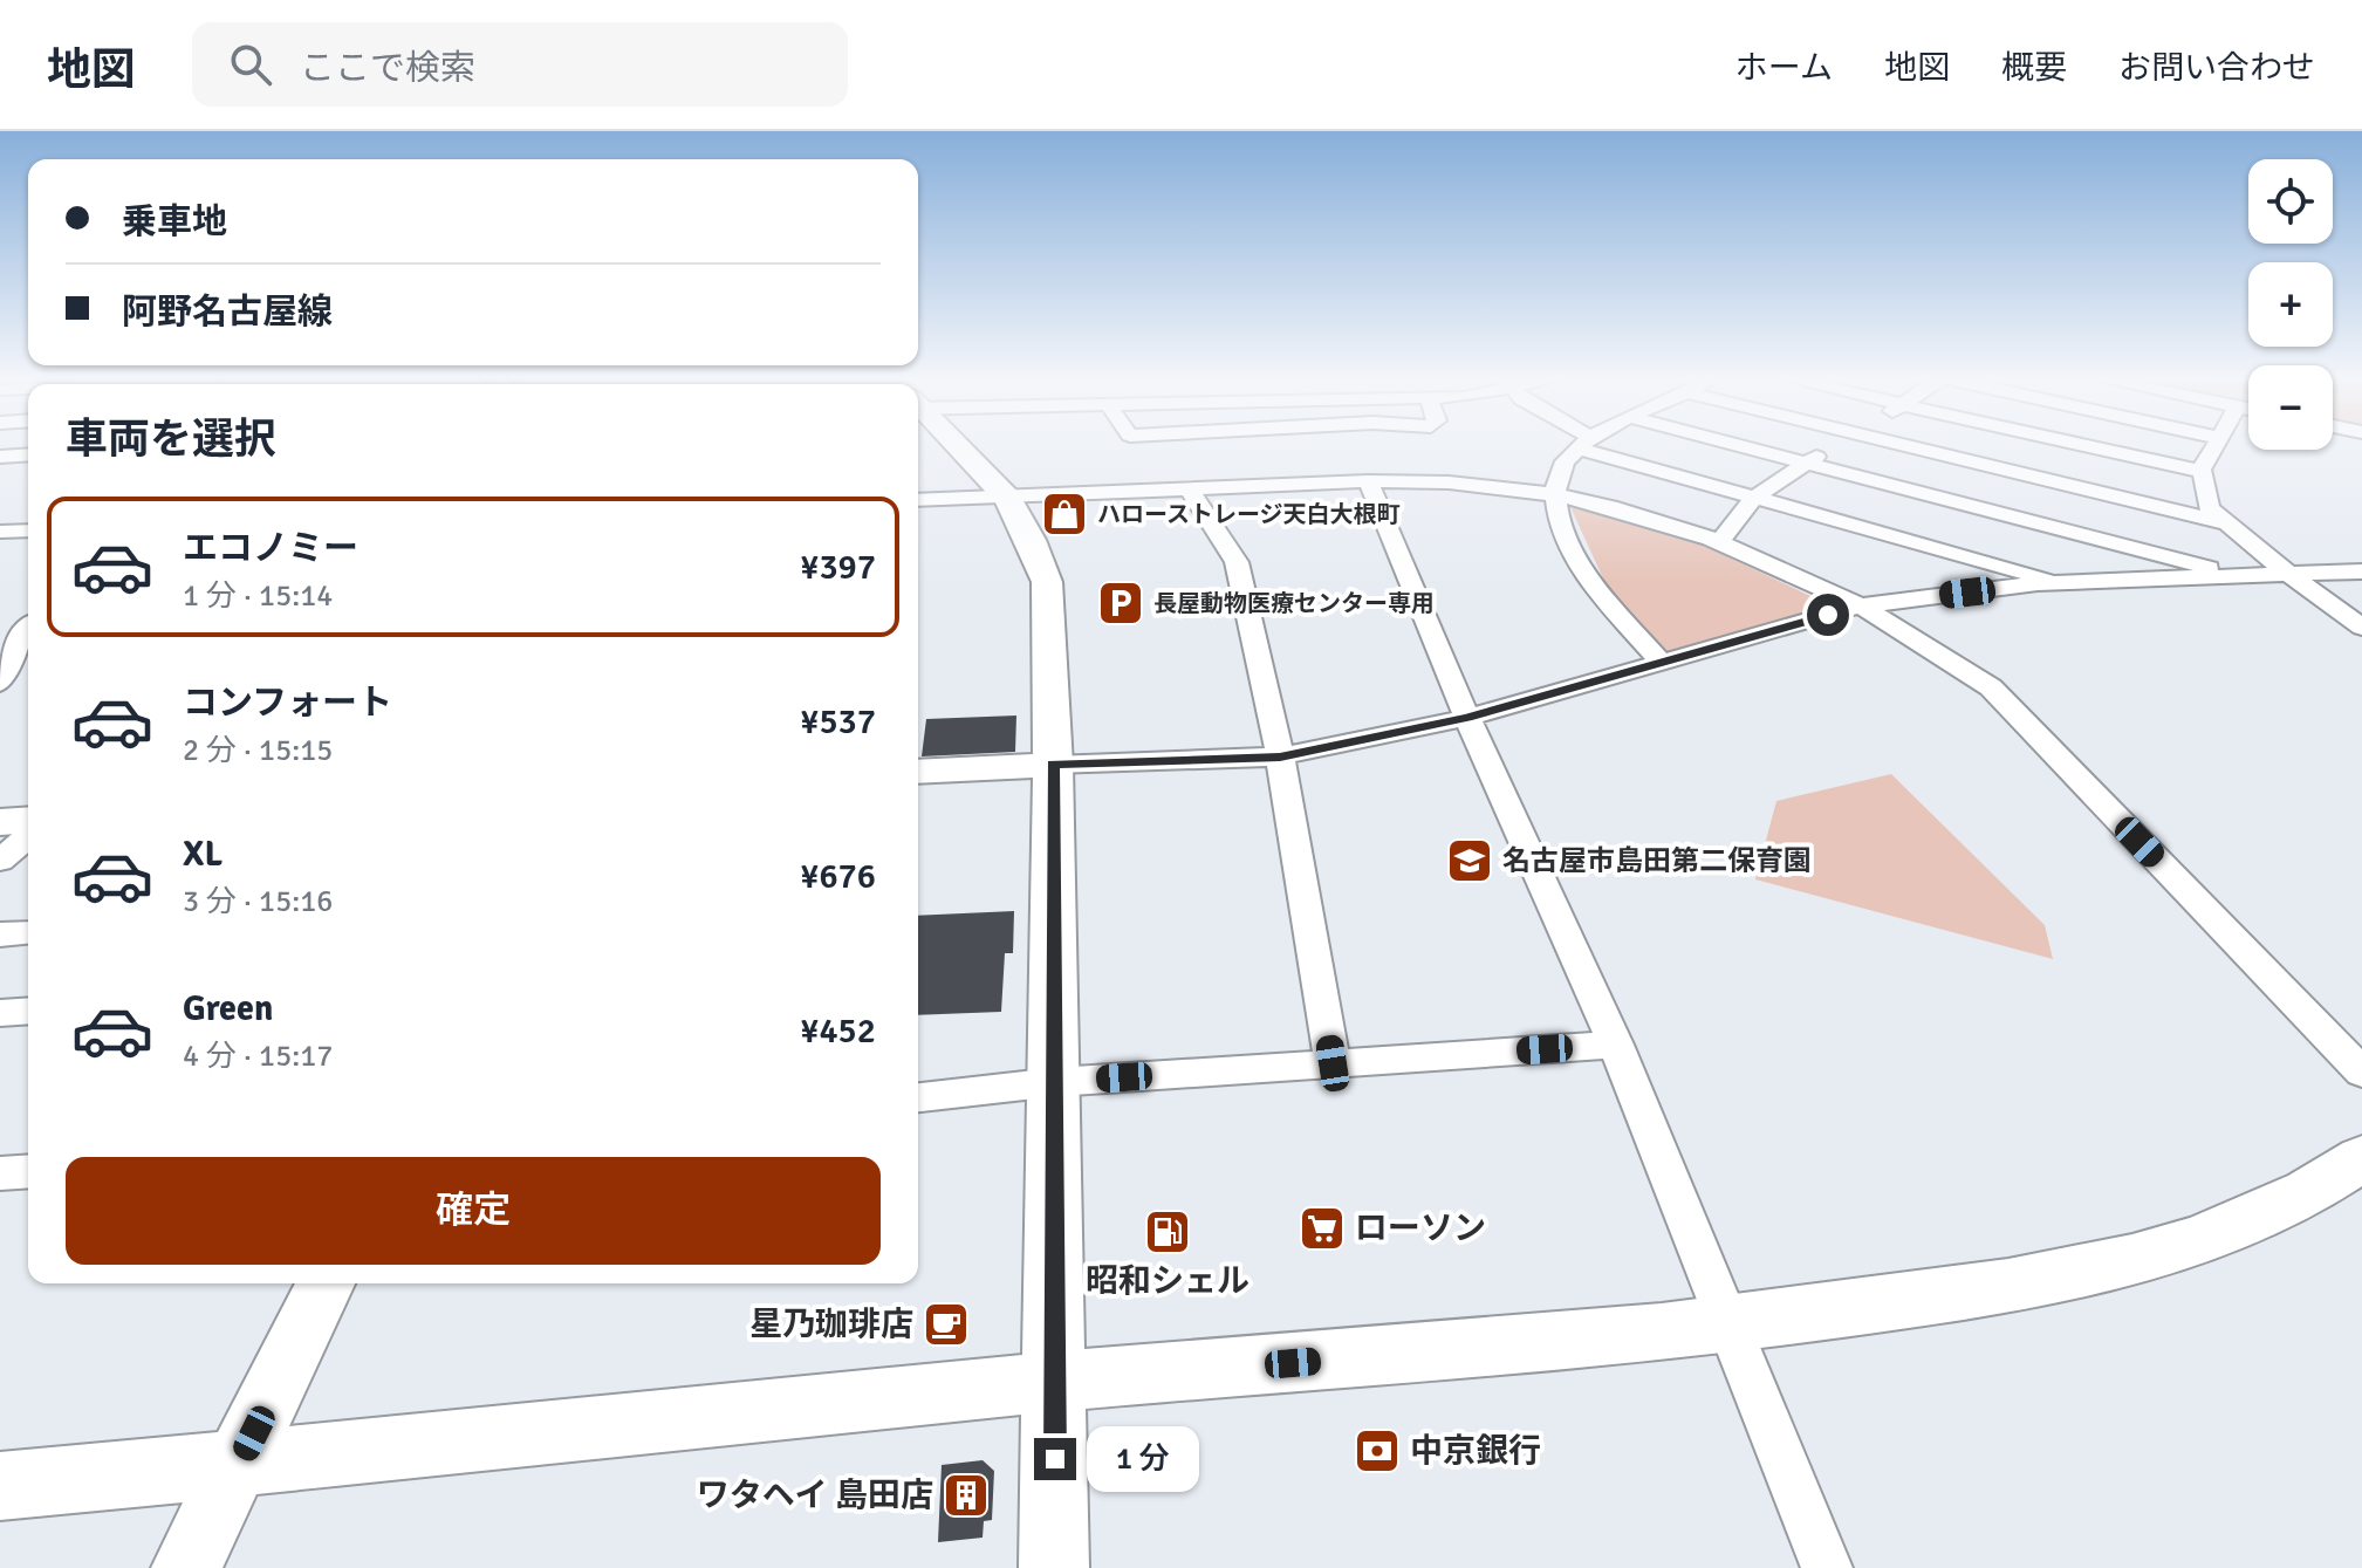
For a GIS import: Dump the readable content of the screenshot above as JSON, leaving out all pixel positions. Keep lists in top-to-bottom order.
{
  "places": {
    "shop": ["ハローストレージ天白大根町"],
    "parking": ["長屋動物医療センター専用"],
    "school or university": ["名古屋市島田第二保育園"],
    "supermarket": ["ローソン"],
    "fuel station": ["昭和シェル"],
    "cafe": ["星乃珈琲店"],
    "bank": ["中京銀行"],
    "building": ["ワタヘイ 島田店"]
  },
  "page": {
    "header": "地図",
    "search": "ここで検索",
    "nav": [
      "ホーム",
      "地図",
      "概要",
      "お問い合わせ"
    ],
    "map_buttons": ["+", "−"],
    "banner": ["乗車地", "阿野名古屋線"],
    "heading": "車両を選択",
    "list": [
      {
        "name": "エコノミー",
        "note": "1 分 · 15:14",
        "value": "¥397"
      },
      {
        "name": "コンフォート",
        "note": "2 分 · 15:15",
        "value": "¥537"
      },
      {
        "name": "XL",
        "note": "3 分 · 15:16",
        "value": "¥676"
      },
      {
        "name": "Green",
        "note": "4 分 · 15:17",
        "value": "¥452"
      }
    ],
    "buttons": "確定",
    "bubble": "1 分"
  }
}
